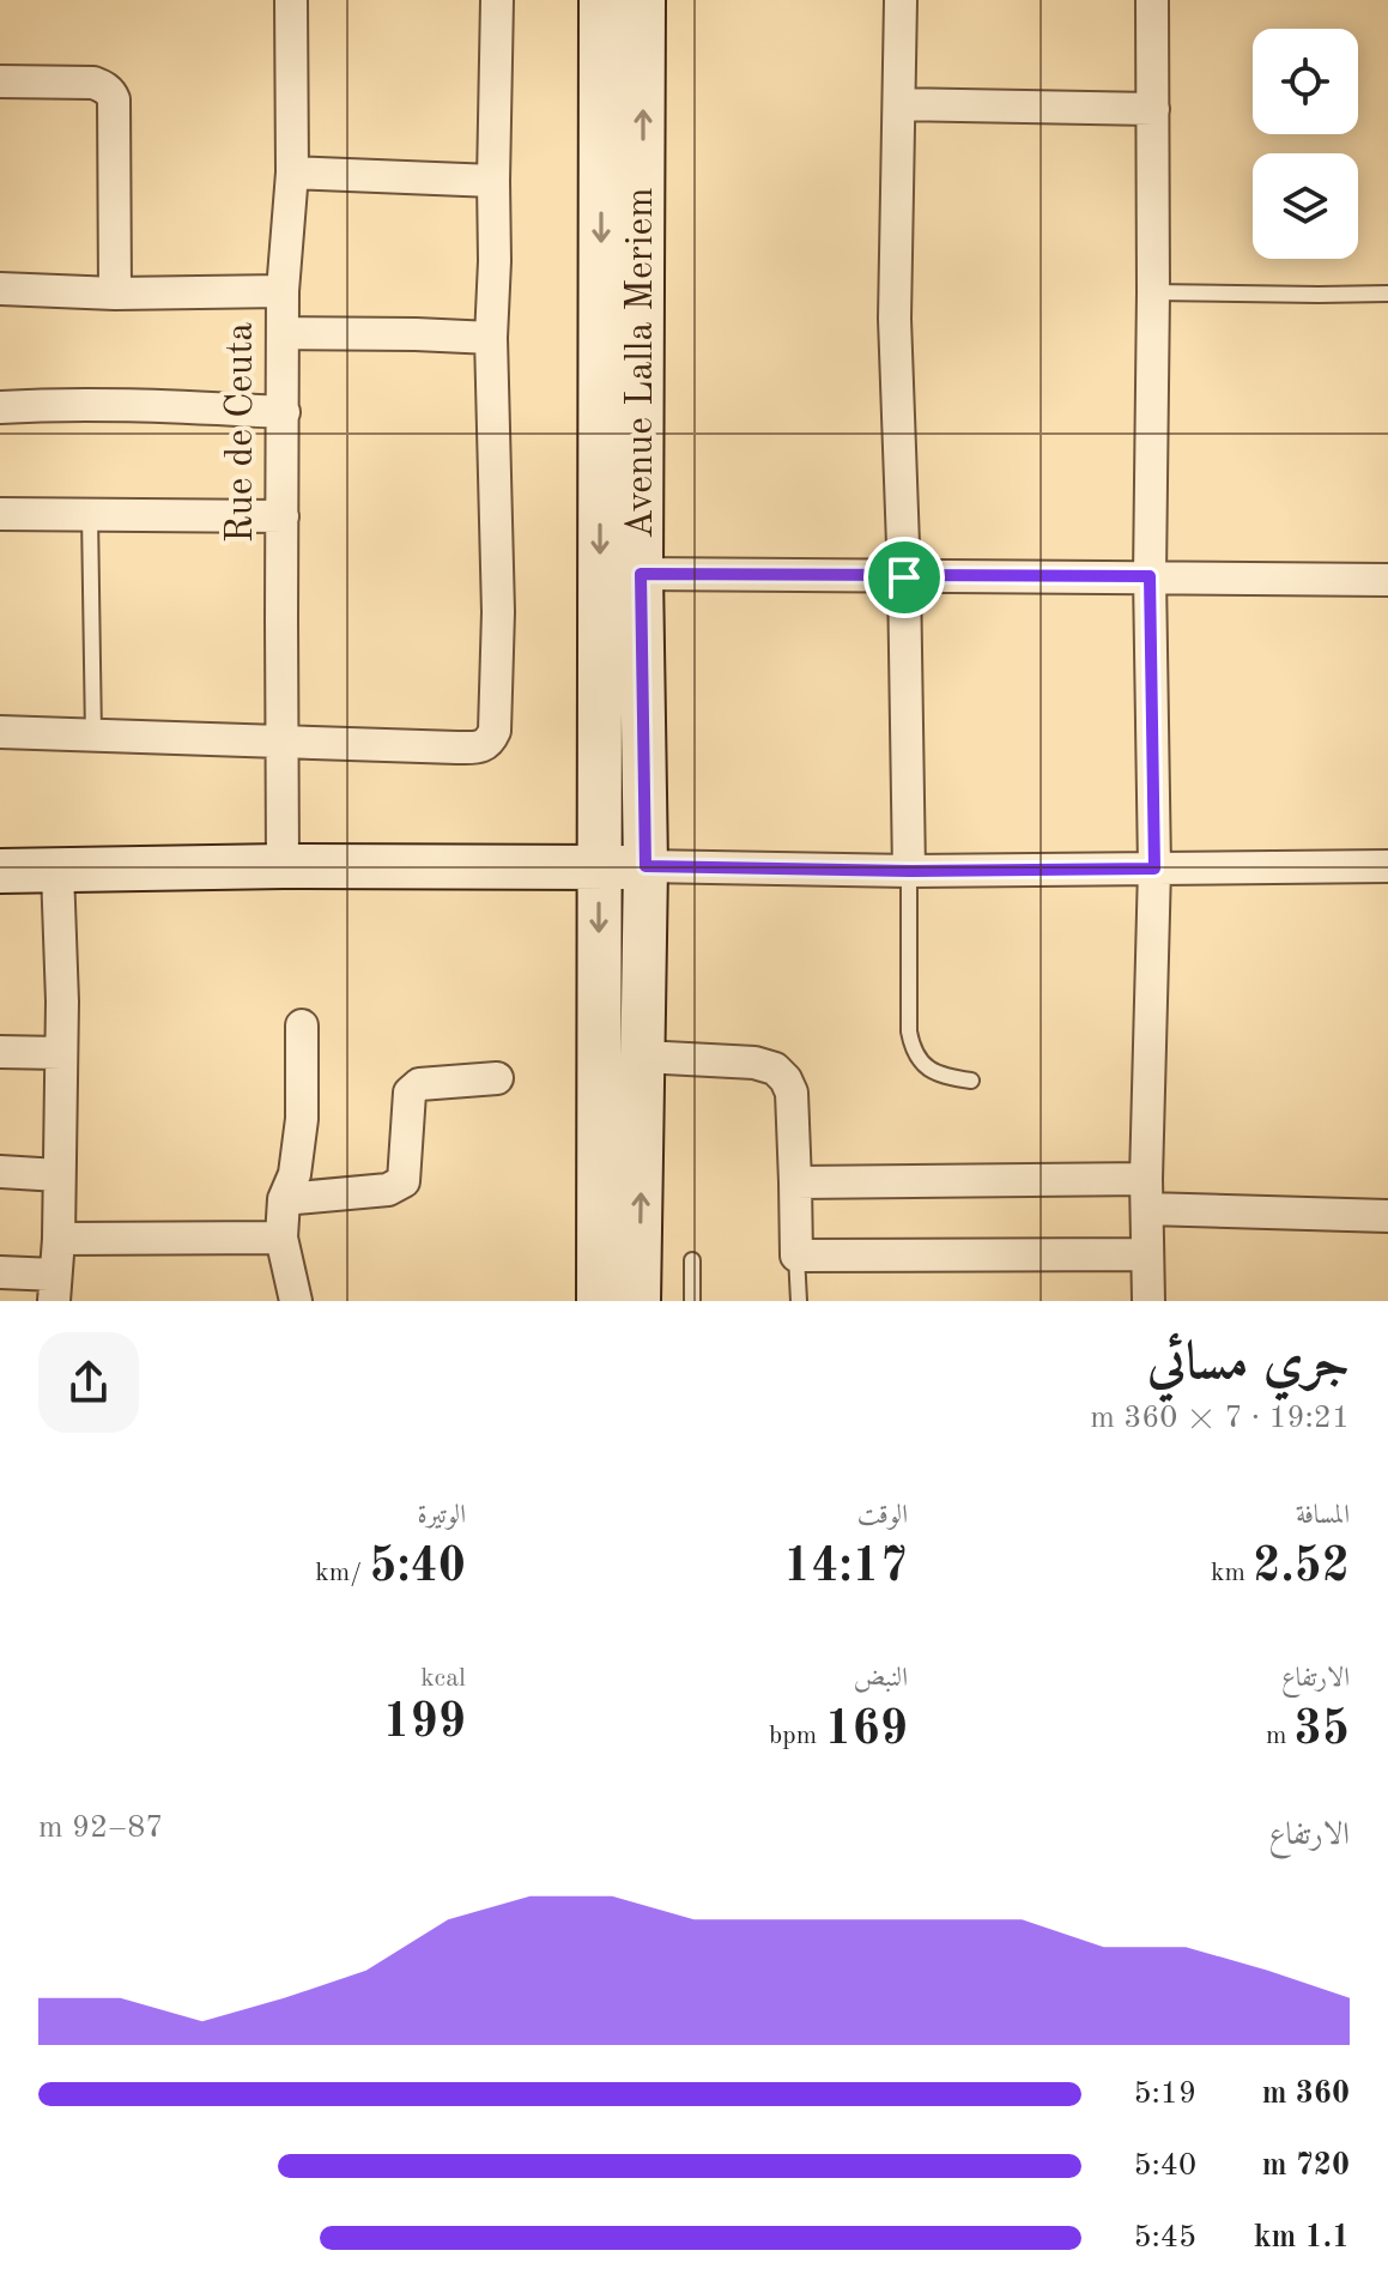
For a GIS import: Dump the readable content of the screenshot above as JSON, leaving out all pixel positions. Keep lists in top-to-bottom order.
{
  "streets": {
    "street": ["Avenue Lalla Meriem", "Rue de Ceuta"]
  },
  "page": {
    "heading": ["جري مسائي", "19:21 · 7 × 360 m"],
    "stats": [
      ["المسافة", "2.52 km"],
      ["الوقت", "14:17"],
      ["الوتيرة", "5:40 /km"],
      ["الارتفاع", "35 m"],
      ["النبض", "169 bpm"],
      ["kcal", "199"]
    ],
    "chart": ["الارتفاع", "87–92 m"],
    "list": [
      {
        "name": "360 m",
        "note": "5:19"
      },
      {
        "name": "720 m",
        "note": "5:40"
      },
      {
        "name": "1.1 km",
        "note": "5:45"
      }
    ]
  }
}
